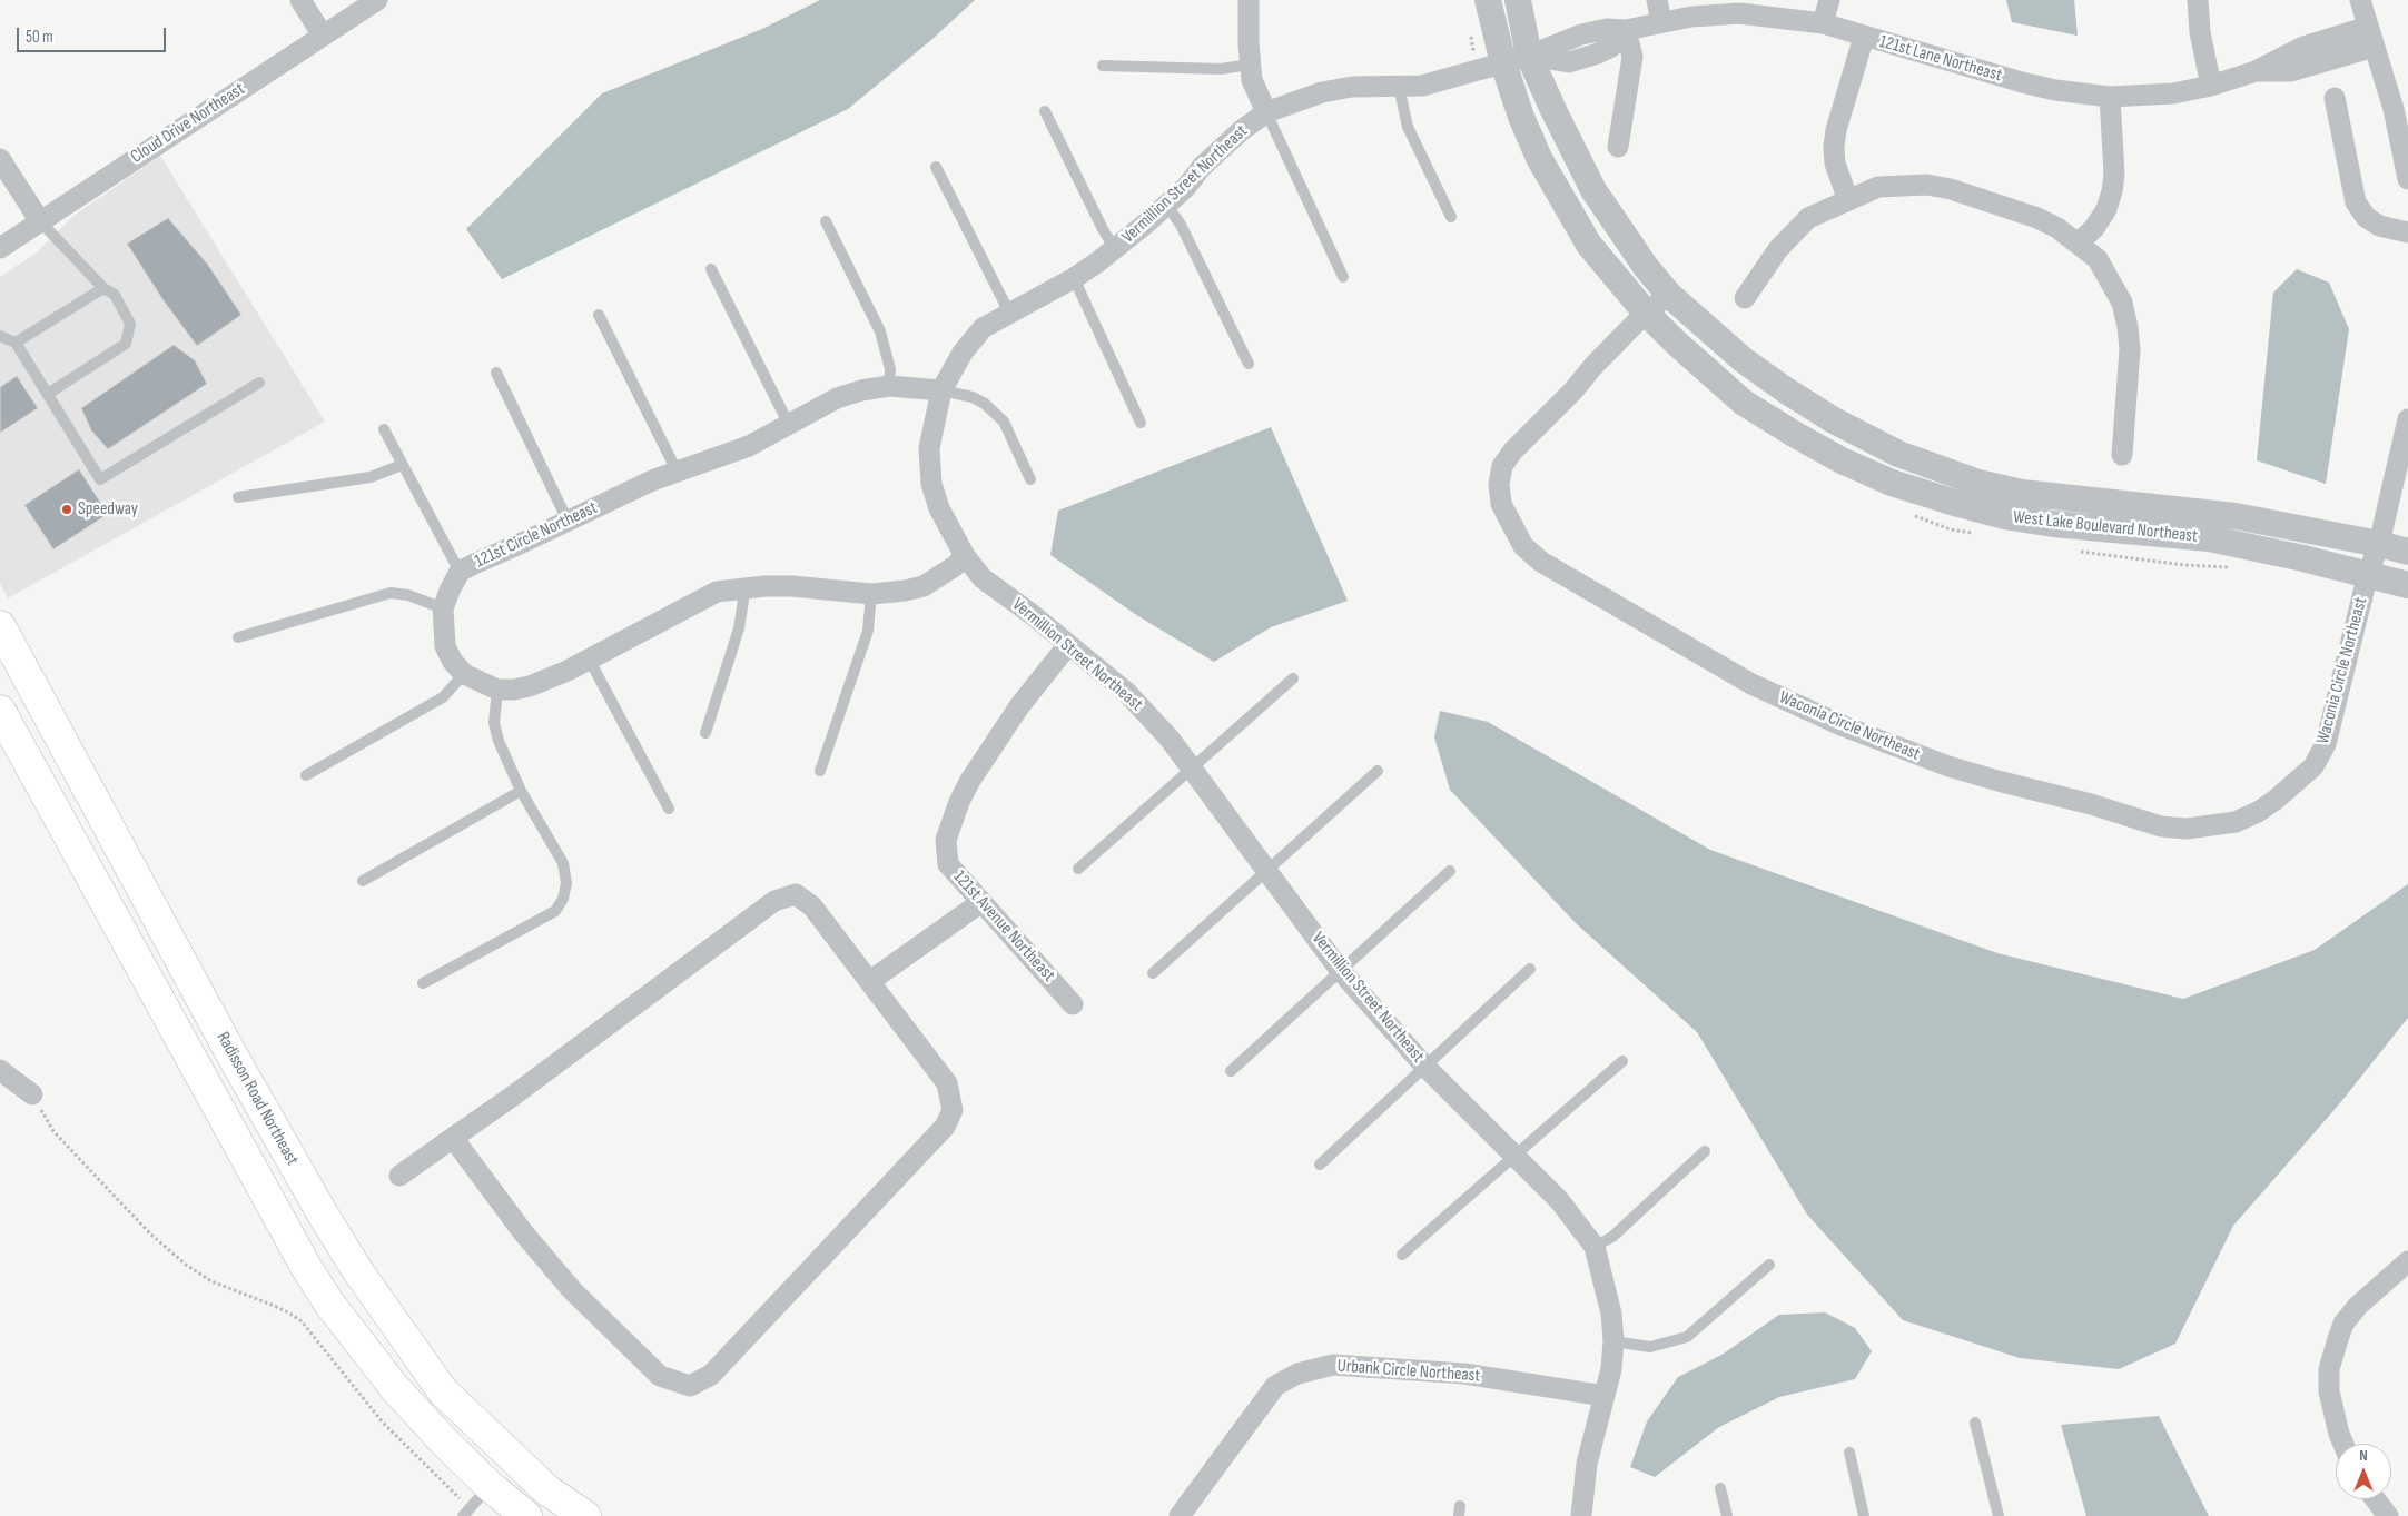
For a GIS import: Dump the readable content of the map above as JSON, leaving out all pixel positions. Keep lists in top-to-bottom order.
{
  "streets": {
    "main road": ["Radisson Road Northeast"],
    "street": [
      "121st Lane Northeast",
      "Cloud Drive Northeast",
      "Vermillion Street Northeast",
      "West Lake Boulevard Northeast",
      "121st Circle Northeast",
      "Waconia Circle Northeast",
      "121st Avenue Northeast",
      "Urbank Circle Northeast"
    ]
  },
  "crossings": [
    ["Vermillion Street Northeast", "West Lake Boulevard Northeast"],
    ["Vermillion Street Northeast", "121st Circle Northeast"],
    ["Vermillion Street Northeast", "121st Avenue Northeast"],
    ["Vermillion Street Northeast", "Urbank Circle Northeast"],
    ["West Lake Boulevard Northeast", "Waconia Circle Northeast"]
  ],
  "places": ["Speedway"],
  "scale_bar": "50 m",
  "north": "top"
}
